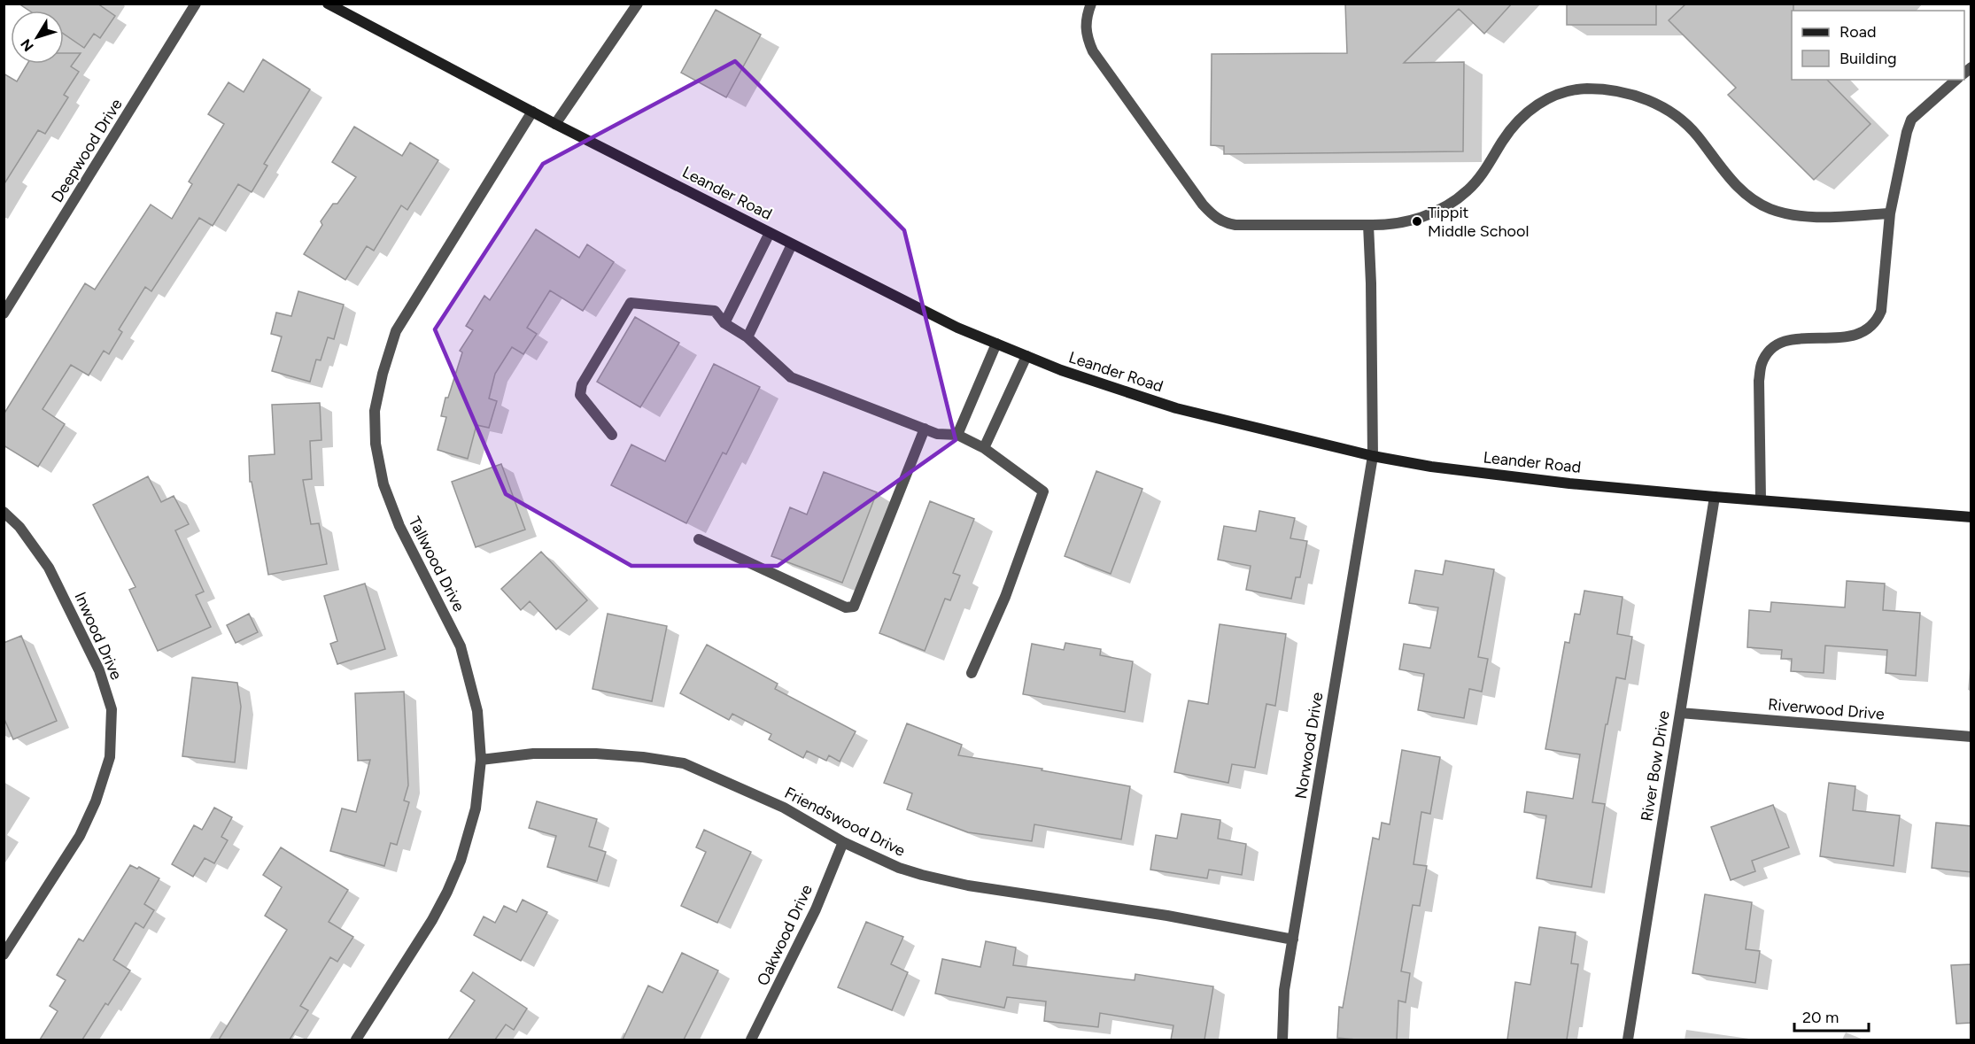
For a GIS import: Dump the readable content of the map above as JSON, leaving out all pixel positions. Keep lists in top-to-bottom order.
{
  "streets": {
    "main road": ["Leander Road"],
    "street": [
      "Deepwood Drive",
      "Tallwood Drive",
      "Inwood Drive",
      "Riverwood Drive",
      "Norwood Drive",
      "River Bow Drive",
      "Friendswood Drive",
      "Oakwood Drive"
    ]
  },
  "crossings": [
    ["Leander Road", "Tallwood Drive"],
    ["Leander Road", "Norwood Drive"],
    ["Leander Road", "River Bow Drive"],
    ["Tallwood Drive", "Friendswood Drive"],
    ["Riverwood Drive", "River Bow Drive"],
    ["Norwood Drive", "Friendswood Drive"],
    ["Friendswood Drive", "Oakwood Drive"]
  ],
  "places": ["Tippit Middle School"],
  "legend": ["Road", "Building"],
  "scale_bar": "20 m",
  "north": "bottom left"
}
